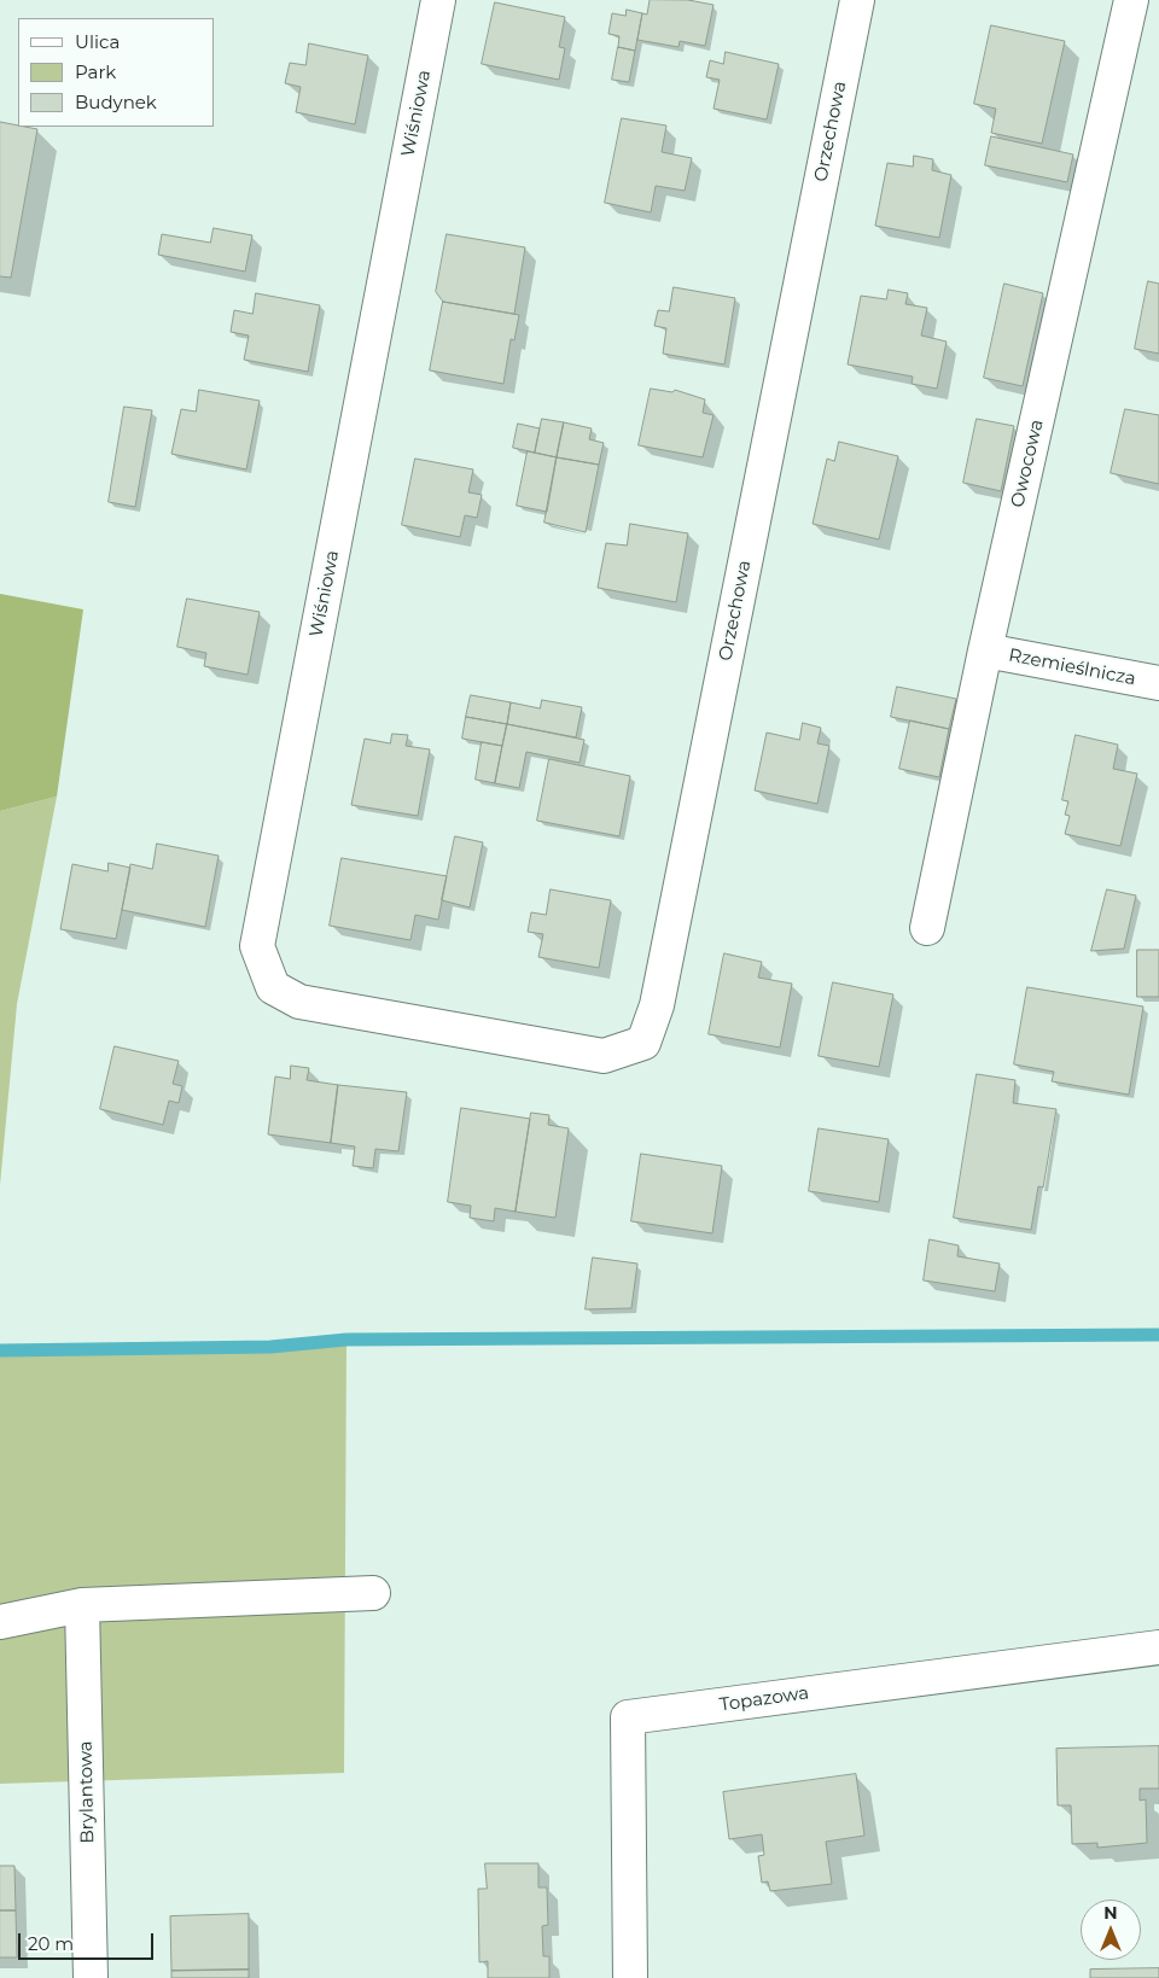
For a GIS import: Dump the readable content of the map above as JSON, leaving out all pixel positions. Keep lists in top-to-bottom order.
{
  "streets": {
    "street": [
      "Wiśniowa",
      "Orzechowa",
      "Owocowa",
      "Rzemieślnicza",
      "Topazowa",
      "Brylantowa"
    ]
  },
  "crossings": [
    ["Wiśniowa", "Orzechowa"],
    ["Owocowa", "Rzemieślnicza"]
  ],
  "legend": ["Ulica", "Park", "Budynek"],
  "scale_bar": "20 m",
  "north": "top"
}
